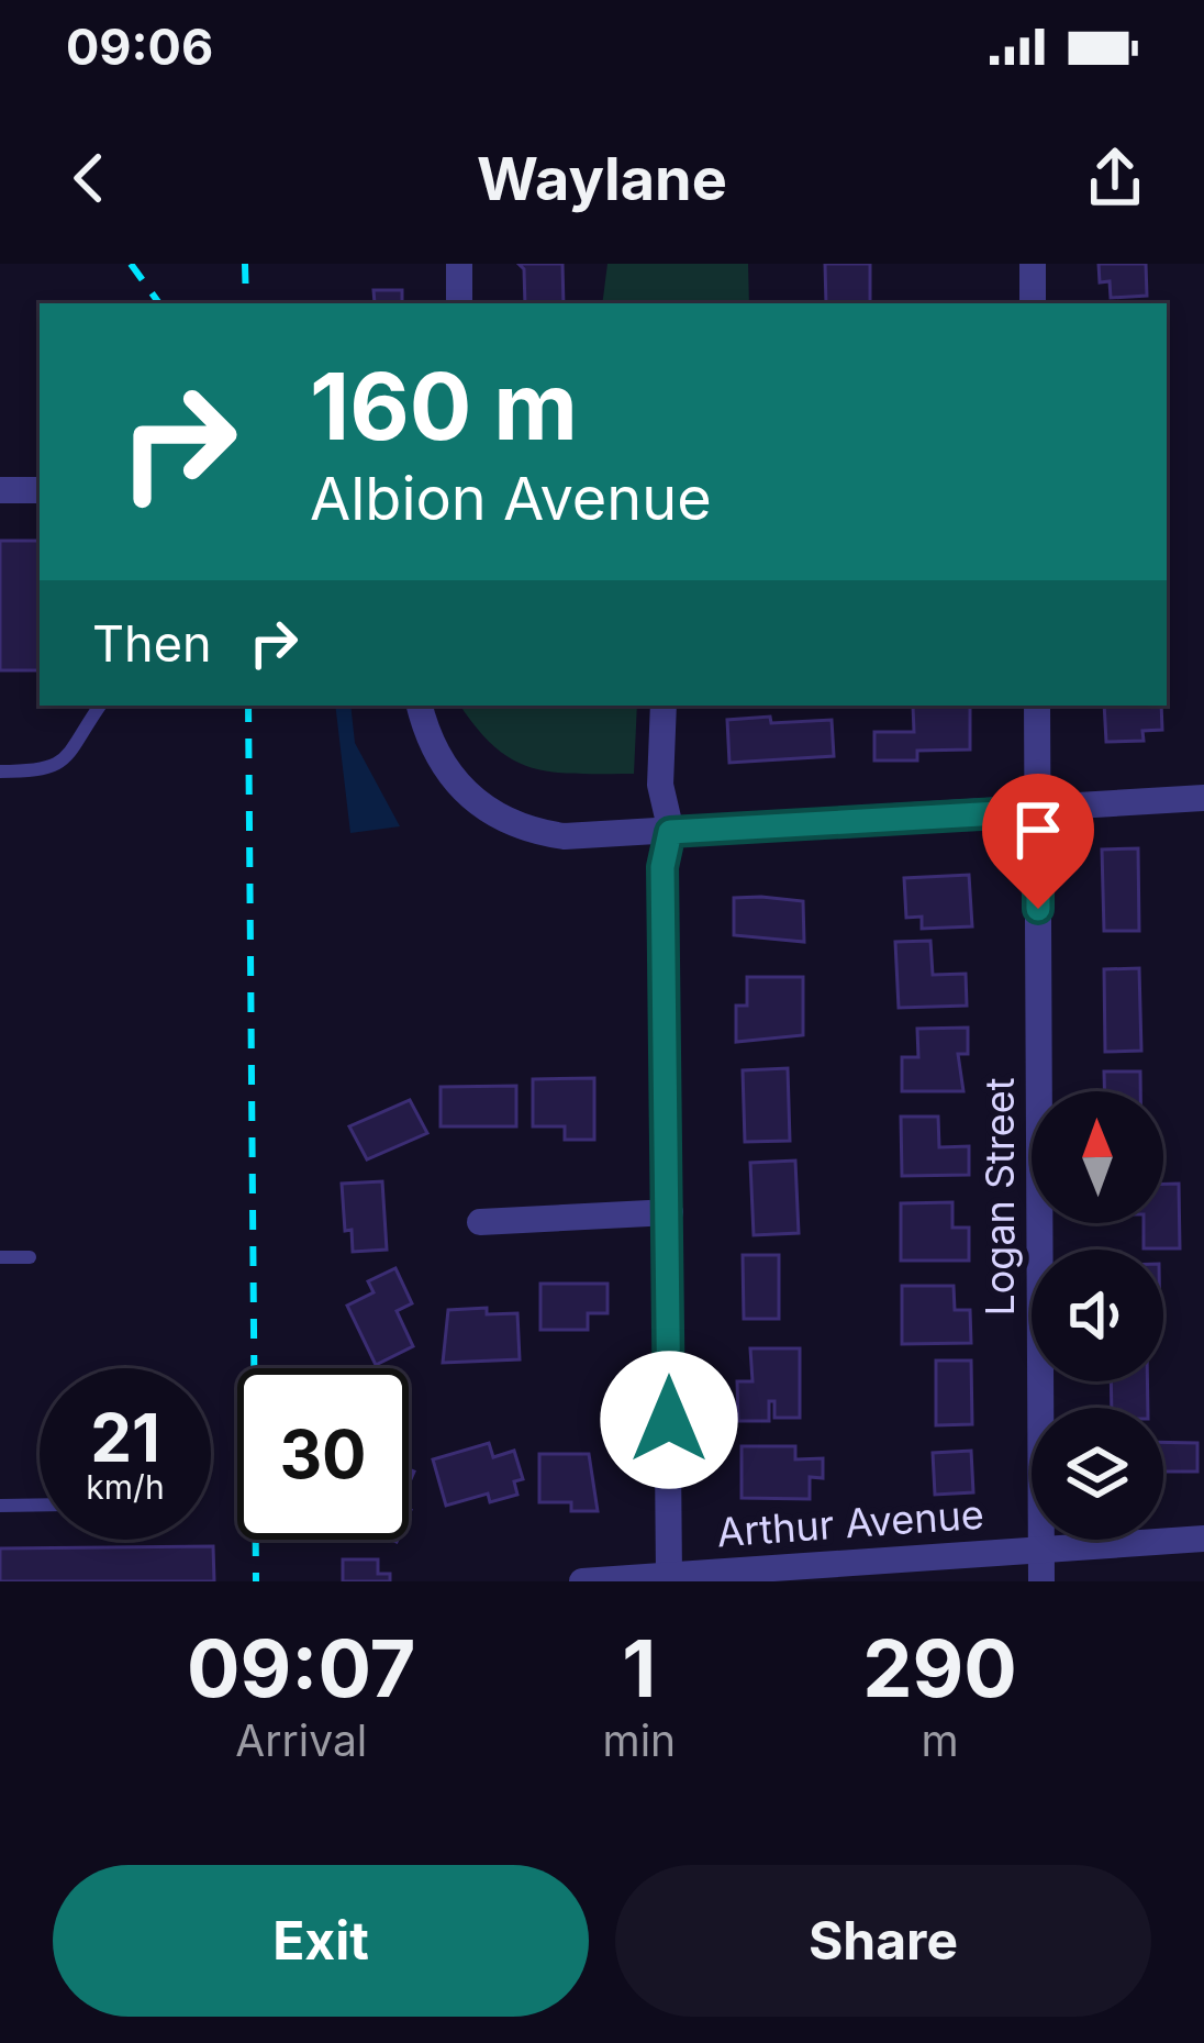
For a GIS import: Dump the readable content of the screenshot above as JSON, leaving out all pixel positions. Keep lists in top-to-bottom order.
{
  "streets": {
    "street": ["Logan Street", "Arthur Avenue"]
  },
  "crossings": [
    ["Logan Street", "Arthur Avenue"]
  ],
  "north": "top",
  "page": {
    "status": "09:06",
    "header": "Waylane",
    "turn": ["160 m", "Albion Avenue"],
    "then": "Then",
    "speed": "21 km/h",
    "limit": "30",
    "eta": [
      "09:07",
      "Arrival",
      "1",
      "min",
      "290",
      "m"
    ],
    "buttons": ["Exit", "Share"]
  }
}
